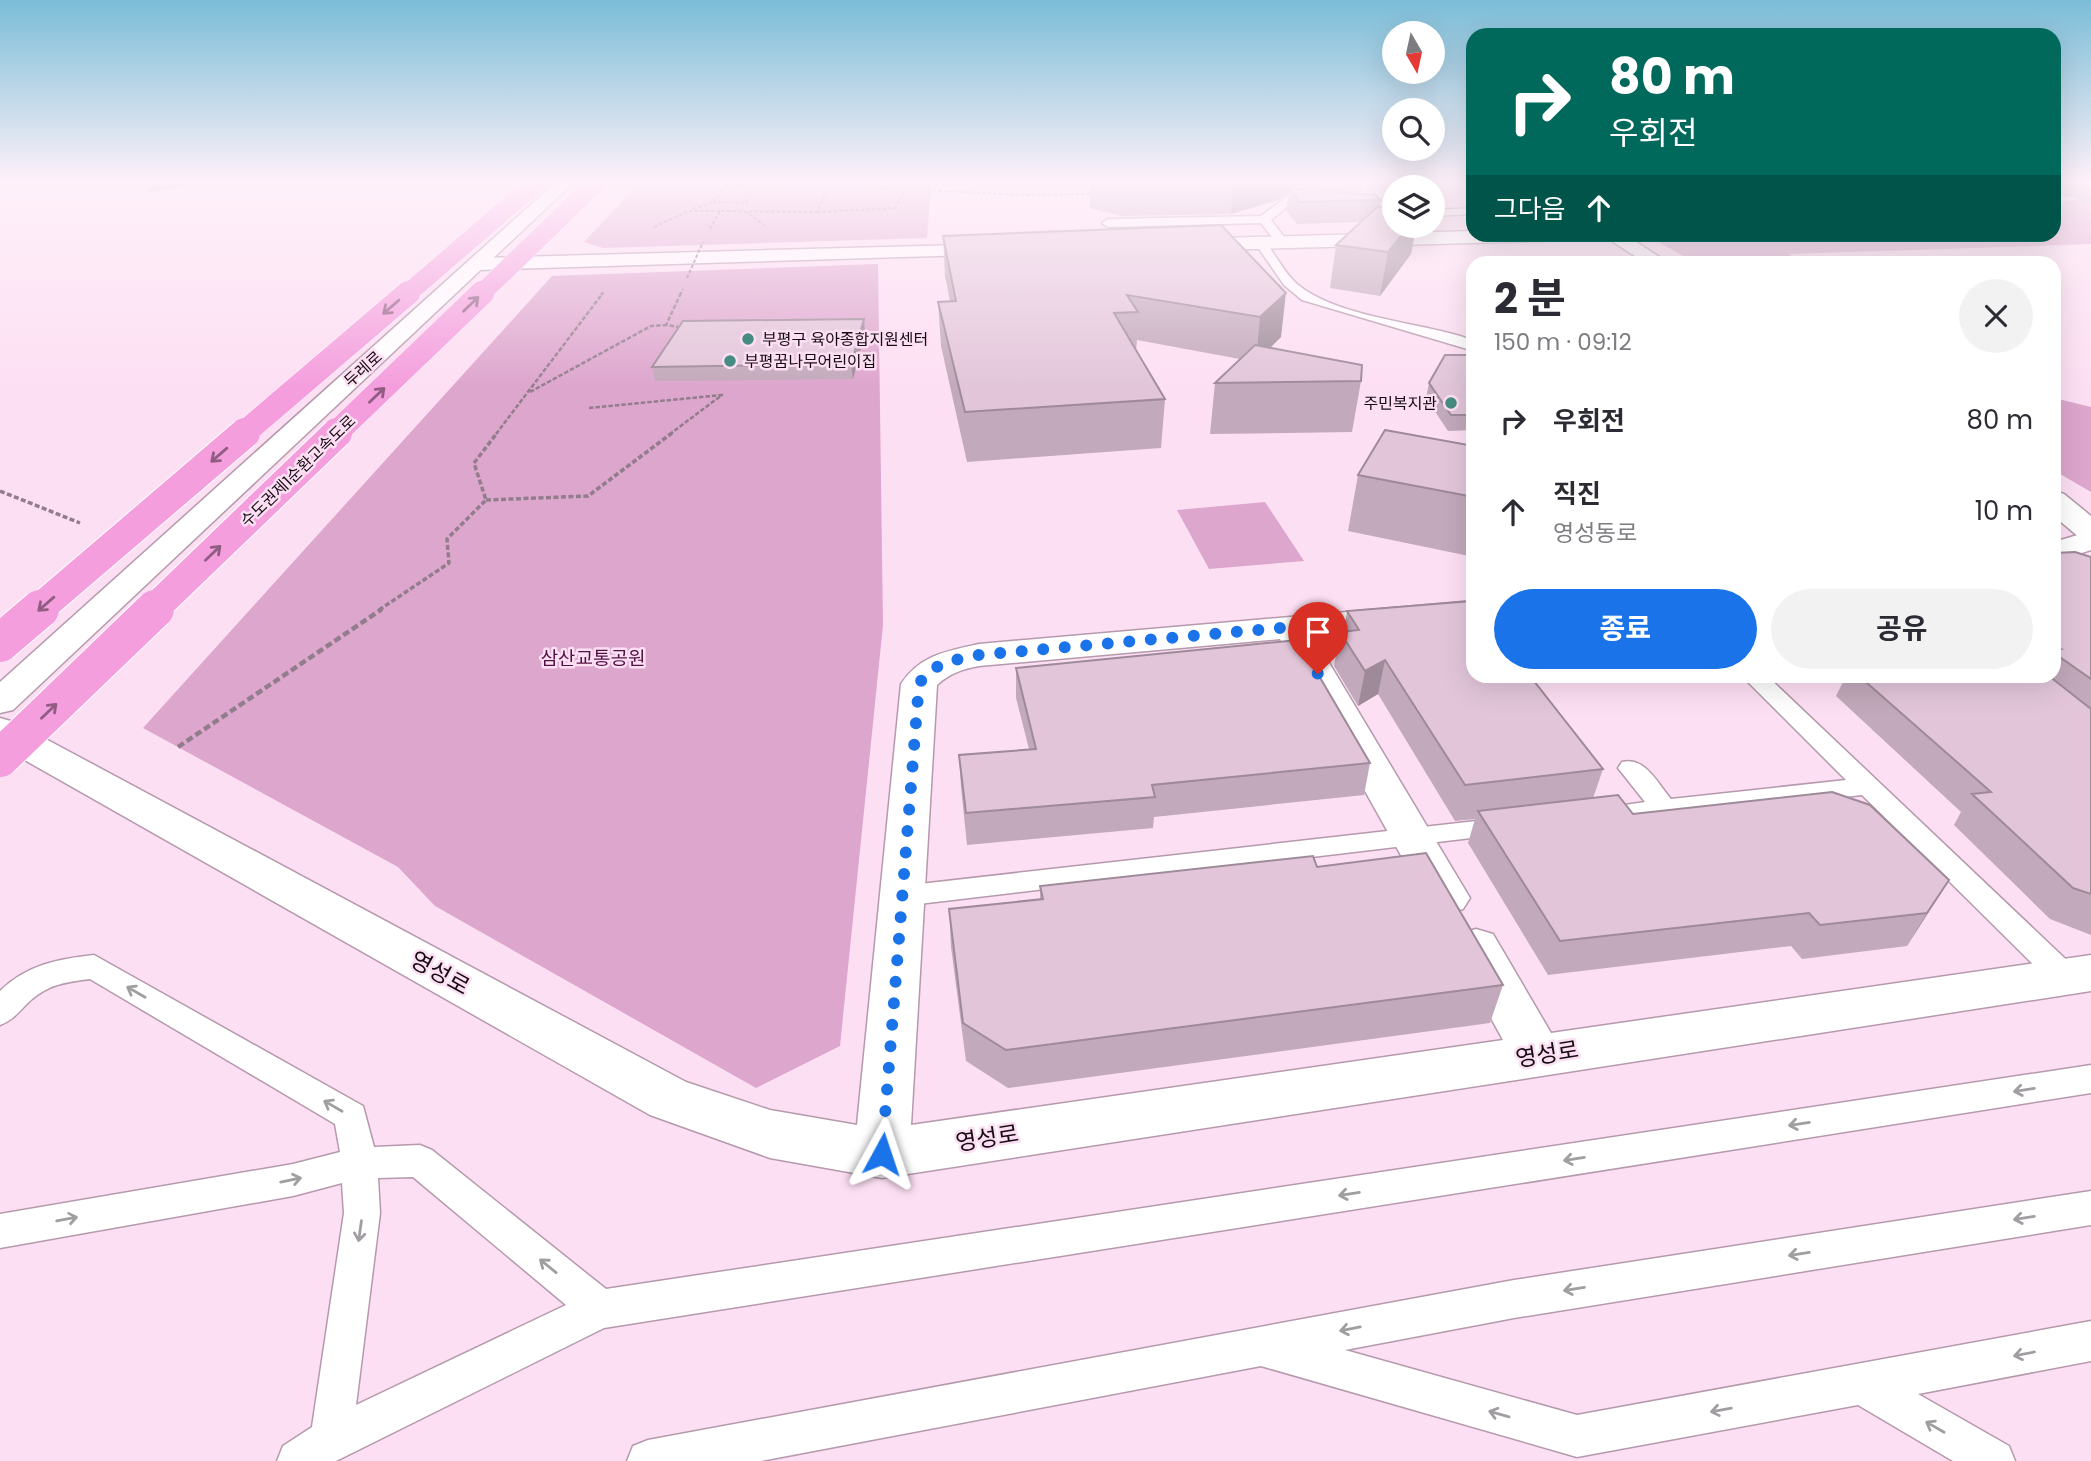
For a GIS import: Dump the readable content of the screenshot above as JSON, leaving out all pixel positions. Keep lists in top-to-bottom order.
{
  "streets": {
    "highway": ["수도권제1순환고속도로"],
    "street": ["두레로", "영성로"]
  },
  "parks": ["삼산교통공원"],
  "places": ["부평구 육아종합지원센터", "부평꿈나무어린이집", "주민복지관"],
  "north": "bottom",
  "page": {
    "turn": ["80 m", "우회전"],
    "then": "그다음",
    "heading": ["2 분", "150 m · 09:12"],
    "list": [
      {
        "name": "우회전",
        "value": "80 m"
      },
      {
        "name": "직진",
        "note": "영성동로",
        "value": "10 m"
      }
    ],
    "buttons": ["종료", "공유"]
  }
}
